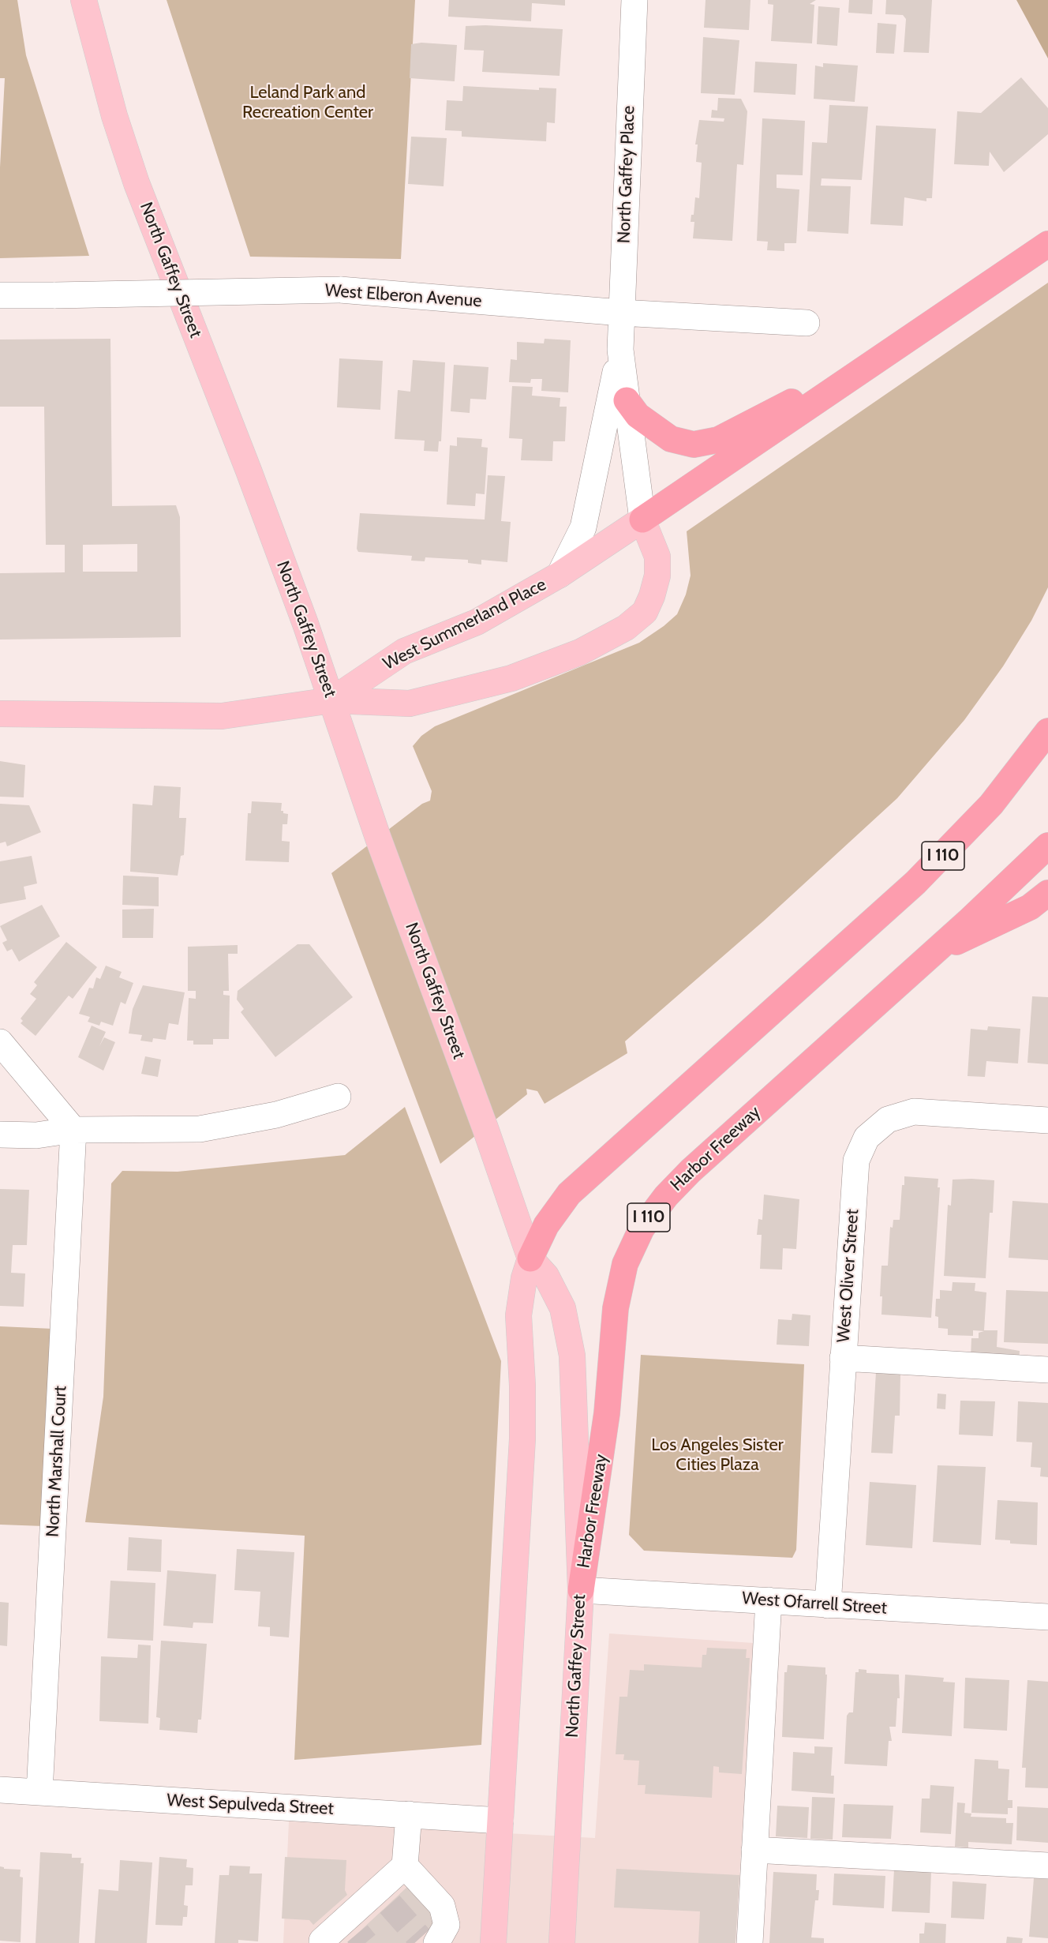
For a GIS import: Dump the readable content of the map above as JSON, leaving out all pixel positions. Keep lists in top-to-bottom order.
{
  "streets": {
    "highway": ["I 110", "Harbor Freeway"],
    "main road": ["North Gaffey Street", "West Summerland Place"],
    "street": [
      "North Gaffey Place",
      "West Elberon Avenue",
      "West Oliver Street",
      "North Marshall Court",
      "West Ofarrell Street",
      "West Sepulveda Street"
    ]
  },
  "crossings": [
    ["North Gaffey Place", "West Elberon Avenue"],
    ["North Gaffey Place", "West Summerland Place"],
    ["North Gaffey Street", "West Summerland Place"],
    ["North Gaffey Street", "I 110"],
    ["North Gaffey Street", "Harbor Freeway"],
    ["North Gaffey Street", "West Ofarrell Street"],
    ["Harbor Freeway", "West Ofarrell Street"],
    ["West Oliver Street", "West Ofarrell Street"],
    ["North Marshall Court", "West Sepulveda Street"]
  ],
  "parks": ["Leland Park and Recreation Center", "Los Angeles Sister Cities Plaza"]
}
